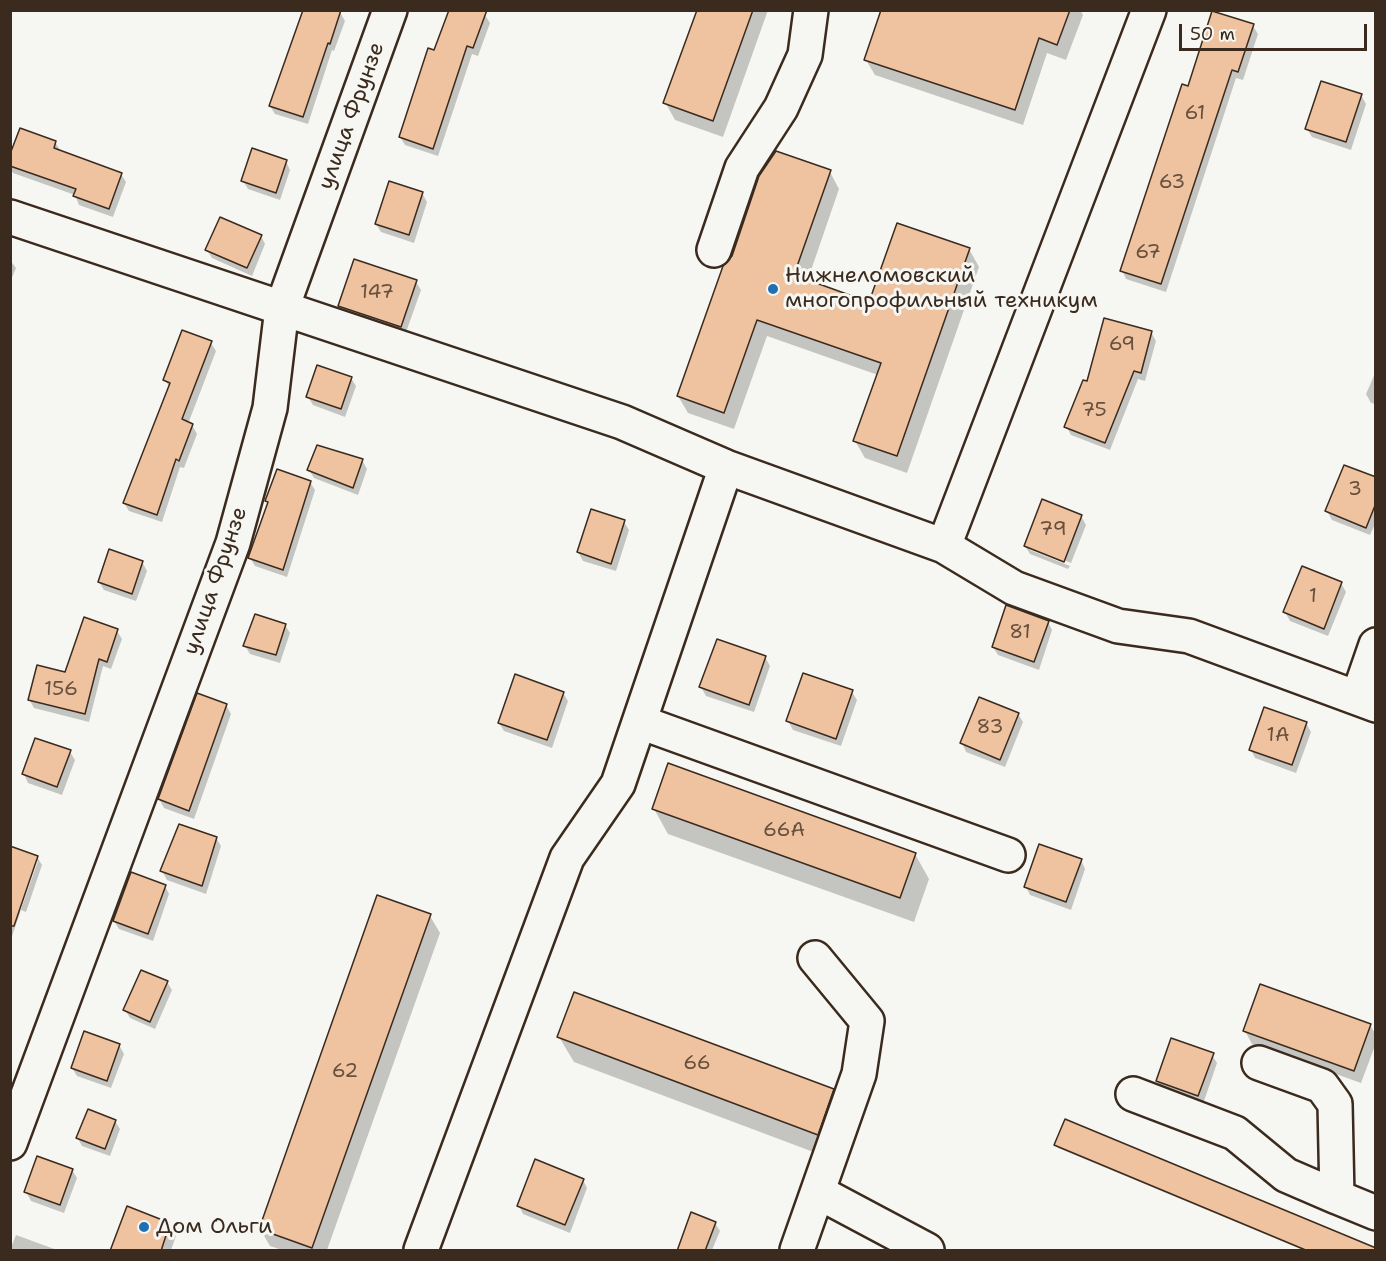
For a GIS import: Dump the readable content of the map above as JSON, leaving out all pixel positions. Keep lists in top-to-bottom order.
{
  "streets": {
    "street": ["улица Фрунзе"]
  },
  "places": ["Нижнеломовский многопрофильный техникум", "Дом Ольги"],
  "house_numbers": [
    "61",
    "63",
    "67",
    "147",
    "69",
    "75",
    "3",
    "79",
    "1",
    "81",
    "156",
    "83",
    "1А",
    "66А",
    "66",
    "62"
  ],
  "scale_bar": "50 m"
}
